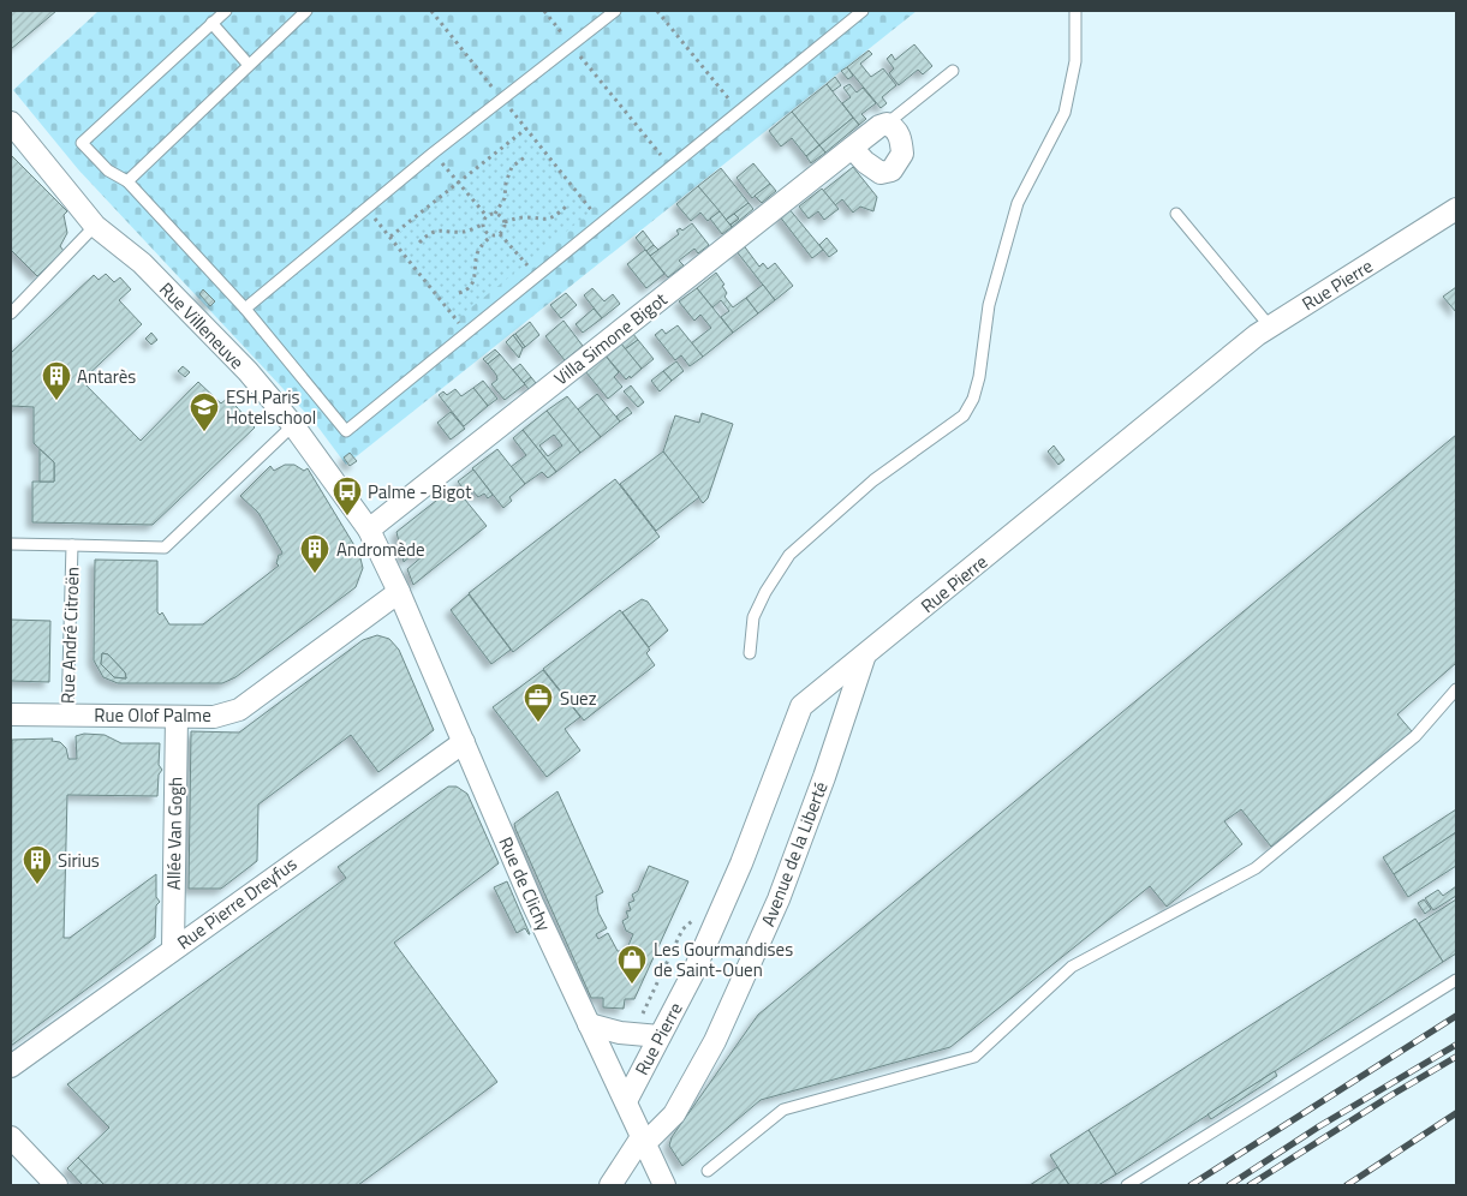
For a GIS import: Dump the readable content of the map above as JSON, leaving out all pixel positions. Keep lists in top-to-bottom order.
{
  "streets": {
    "street": [
      "Rue Pierre",
      "Rue Villeneuve",
      "Villa Simone Bigot",
      "Rue Olof Palme",
      "Allée Van Gogh",
      "Avenue de la Liberté",
      "Rue de Clichy",
      "Rue Pierre Dreyfus"
    ],
    "lane": ["Rue André Citroën"]
  },
  "crossings": [
    ["Rue Pierre", "Avenue de la Liberté"],
    ["Rue Pierre", "Rue de Clichy"],
    ["Rue Villeneuve", "Villa Simone Bigot"],
    ["Rue Villeneuve", "Rue Olof Palme"],
    ["Rue Villeneuve", "Rue de Clichy"],
    ["Rue Villeneuve", "Rue Pierre Dreyfus"],
    ["Rue André Citroën", "Rue Olof Palme"],
    ["Rue Olof Palme", "Allée Van Gogh"],
    ["Allée Van Gogh", "Rue Pierre Dreyfus"],
    ["Avenue de la Liberté", "Rue de Clichy"],
    ["Rue de Clichy", "Rue Pierre Dreyfus"]
  ],
  "places": {
    "building": ["Antarès", "Andromède", "Sirius"],
    "school or university": ["ESH Paris Hotelschool"],
    "bus stop": ["Palme - Bigot"],
    "office": ["Suez"],
    "shop": ["Les Gourmandises de Saint-Ouen"]
  }
}
